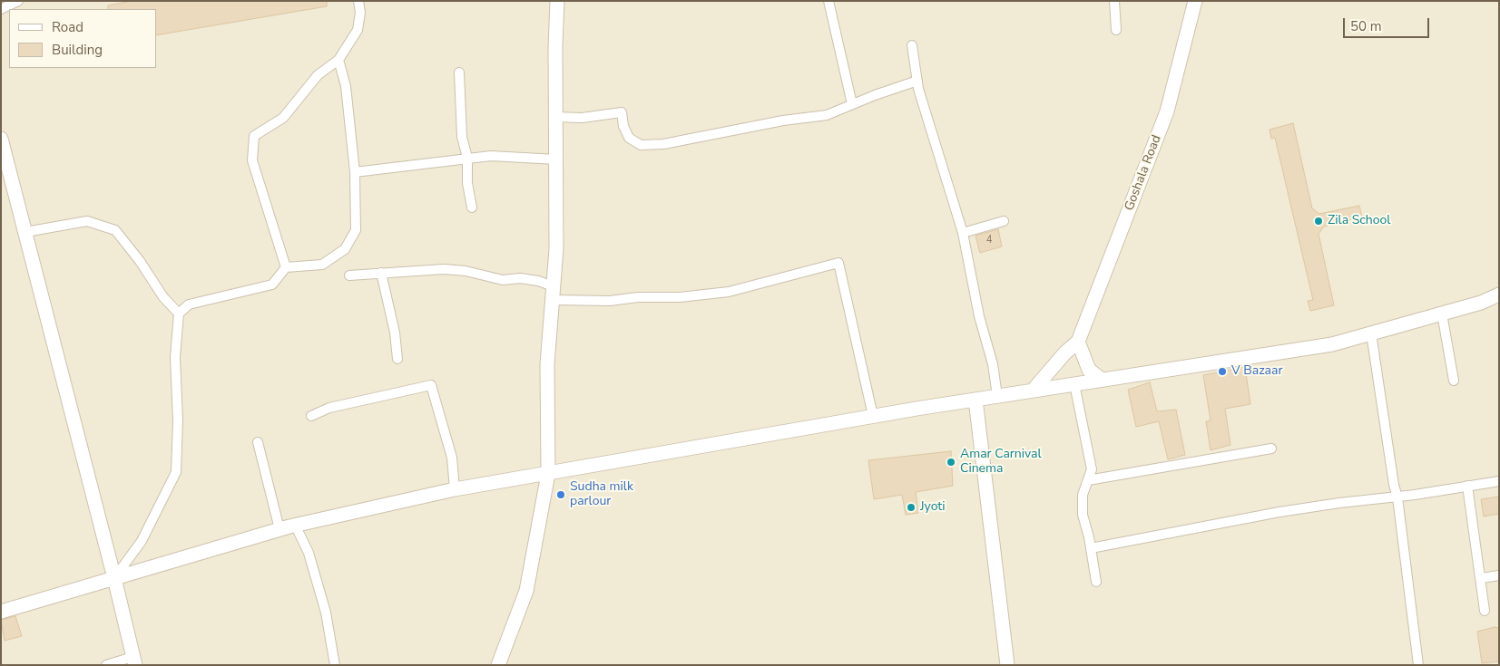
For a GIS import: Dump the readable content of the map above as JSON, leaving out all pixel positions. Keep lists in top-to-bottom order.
{
  "streets": {
    "main road": ["Goshala Road"]
  },
  "places": [
    "Zila School",
    "V Bazaar",
    "Amar Carnival Cinema",
    "Sudha milk parlour",
    "Jyoti"
  ],
  "house_numbers": ["4"],
  "legend": ["Road", "Building"],
  "scale_bar": "50 m"
}
